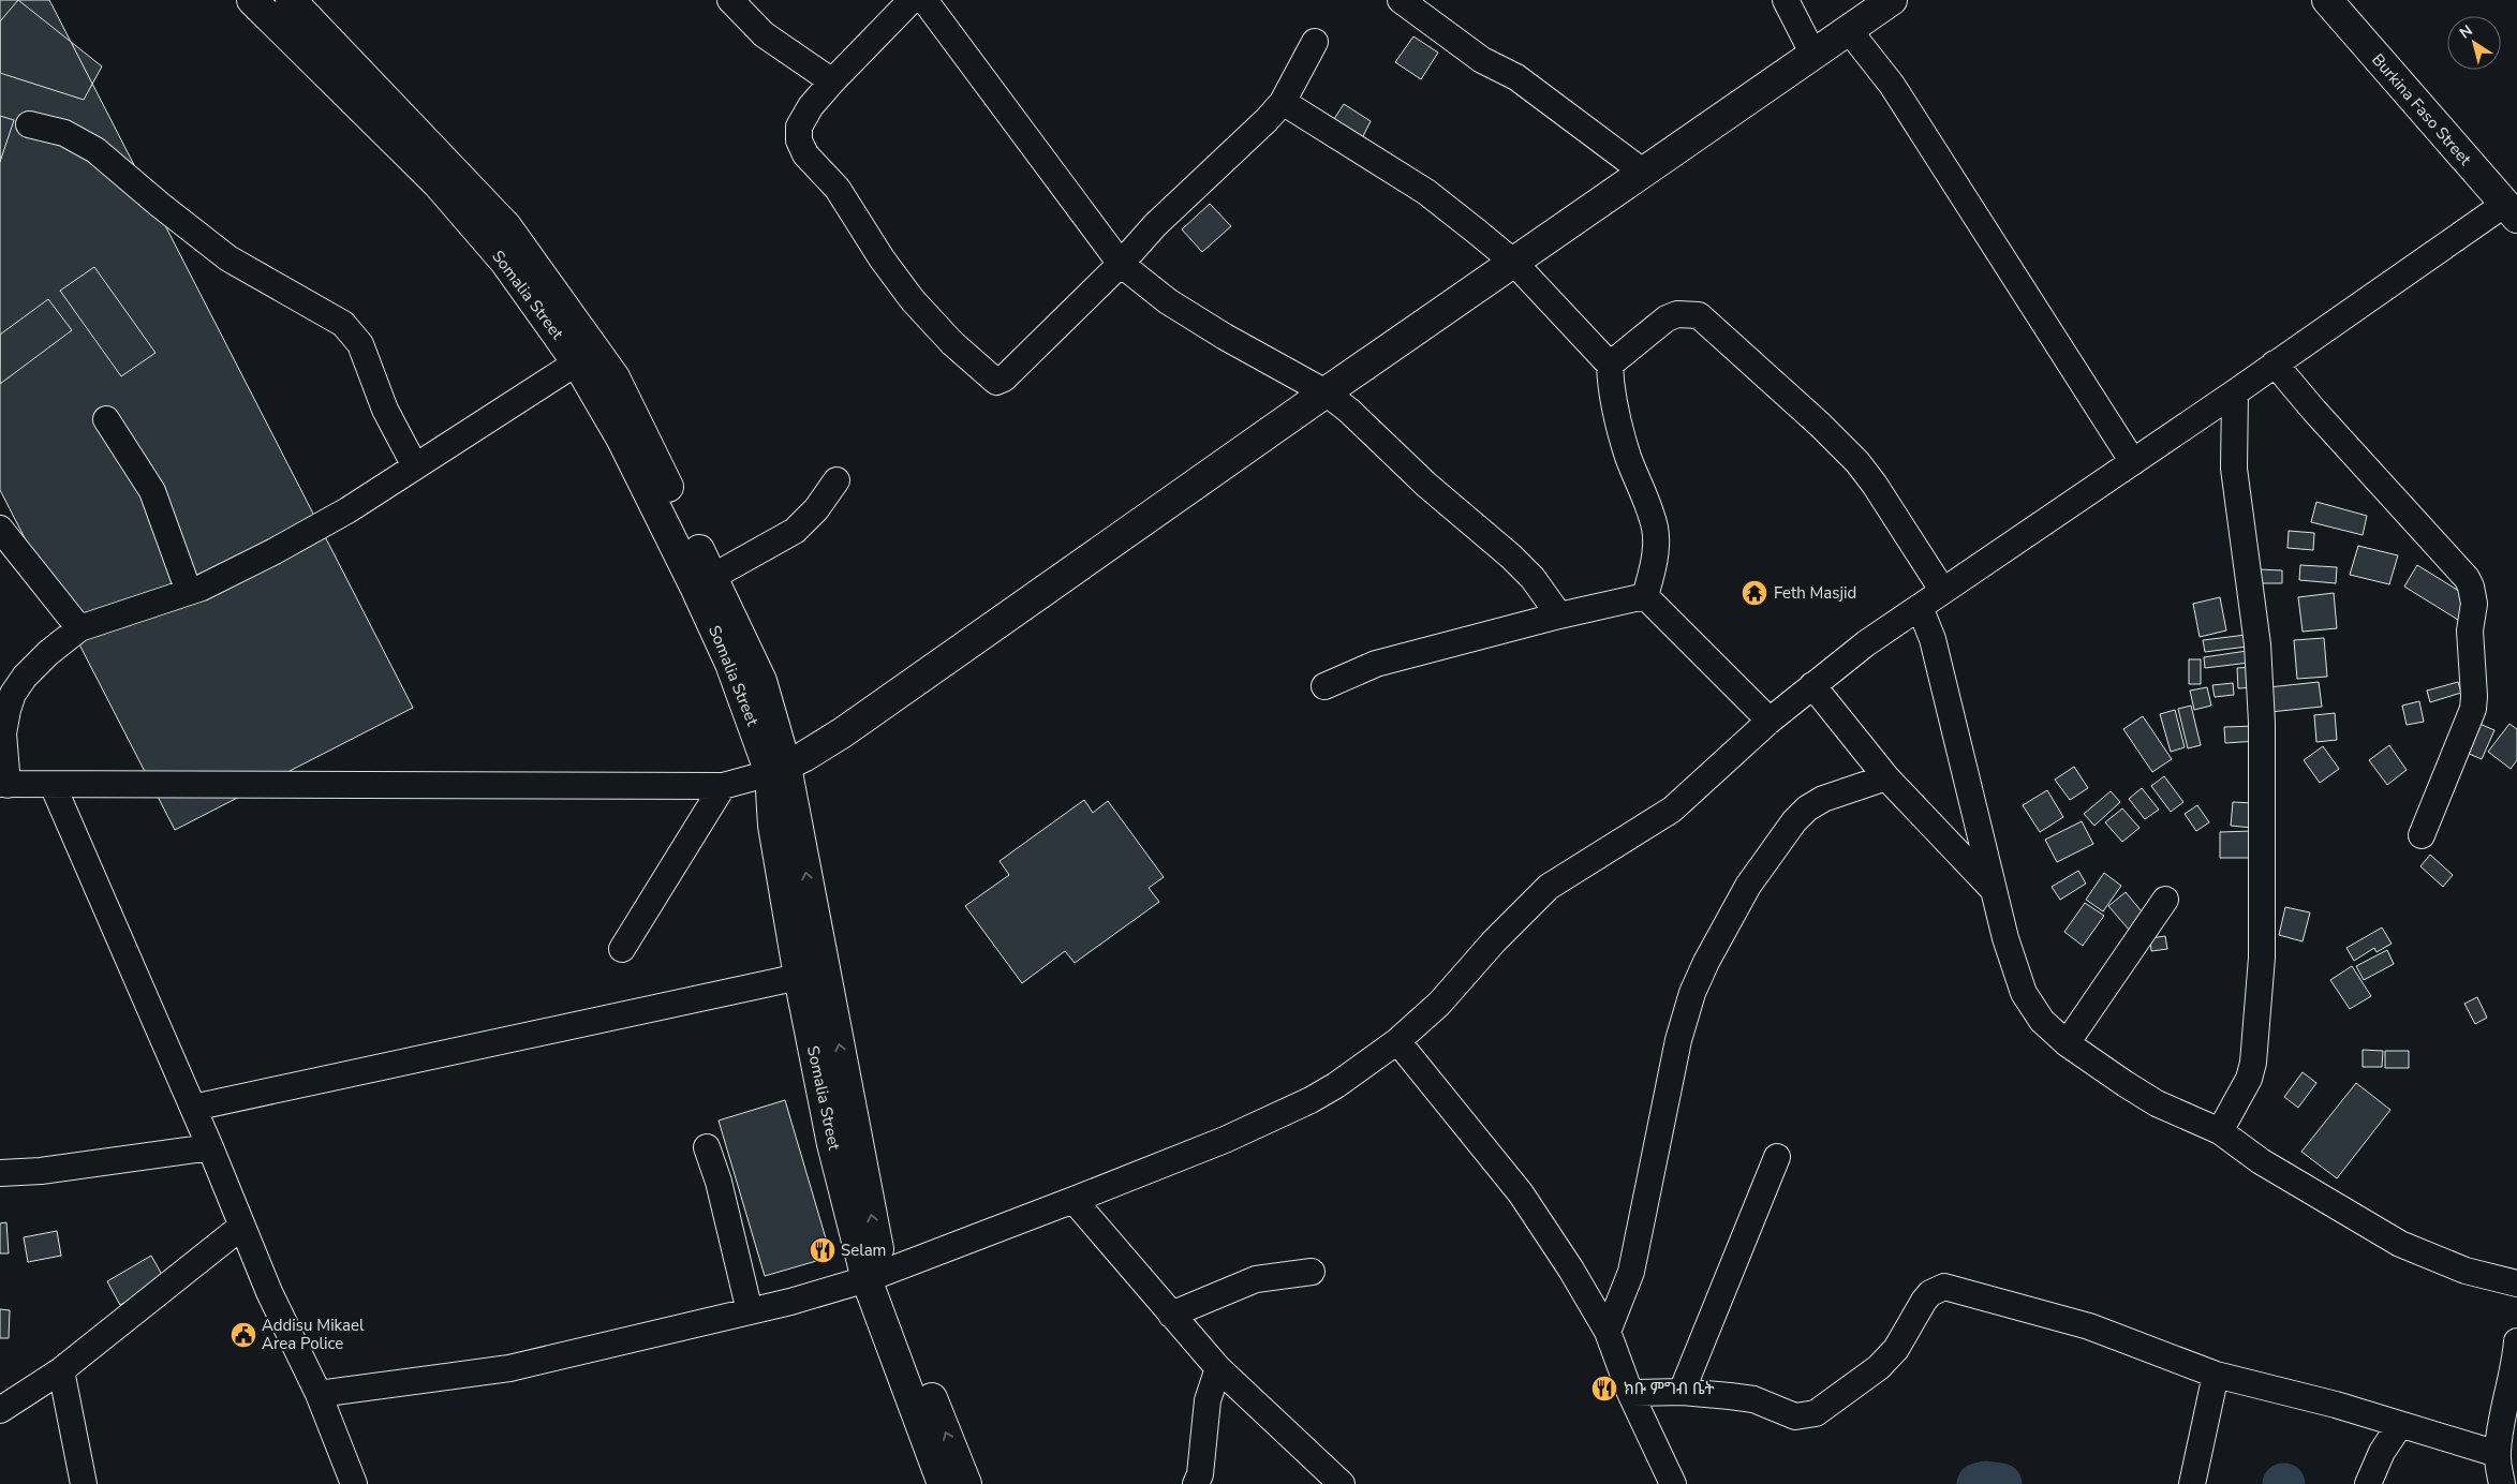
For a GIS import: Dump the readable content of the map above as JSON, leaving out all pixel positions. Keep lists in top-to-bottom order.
{
  "streets": {
    "main road": ["Burkina Faso Street", "Somalia Street"]
  },
  "places": {
    "temple": ["Feth Masjid"],
    "restaurant": ["Selam", "ክቡ ምግብ ቤት"],
    "public building": ["Addisu Mikael Area Police"]
  },
  "north": "top left"
}
